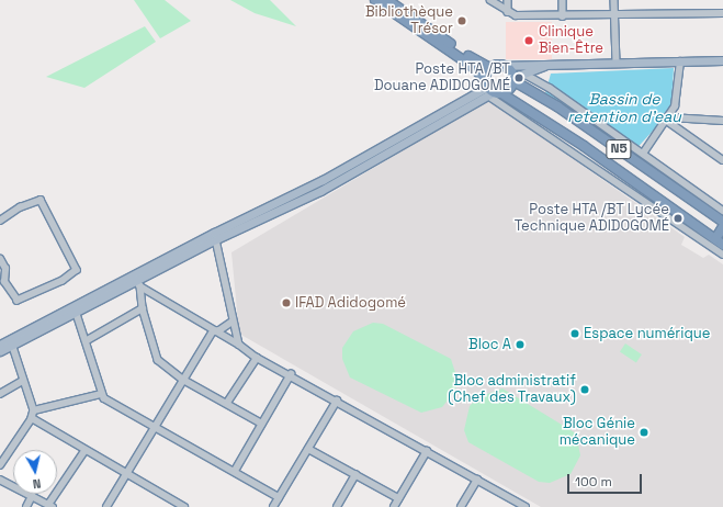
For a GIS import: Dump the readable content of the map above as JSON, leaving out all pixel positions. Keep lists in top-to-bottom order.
{
  "streets": {
    "highway": ["N5"]
  },
  "water": ["Bassin de retention d'eau"],
  "places": [
    "Bibliothèque Trésor",
    "Clinique Bien-Être",
    "Poste HTA /BT Douane ADIDOGOMÉ",
    "Poste HTA /BT Lycée Technique ADIDOGOMÉ",
    "IFAD Adidogomé",
    "Espace numérique",
    "Bloc A",
    "Bloc administratif (Chef des Travaux)",
    "Bloc Génie mécanique"
  ],
  "scale_bar": "100 m",
  "north": "bottom"
}
